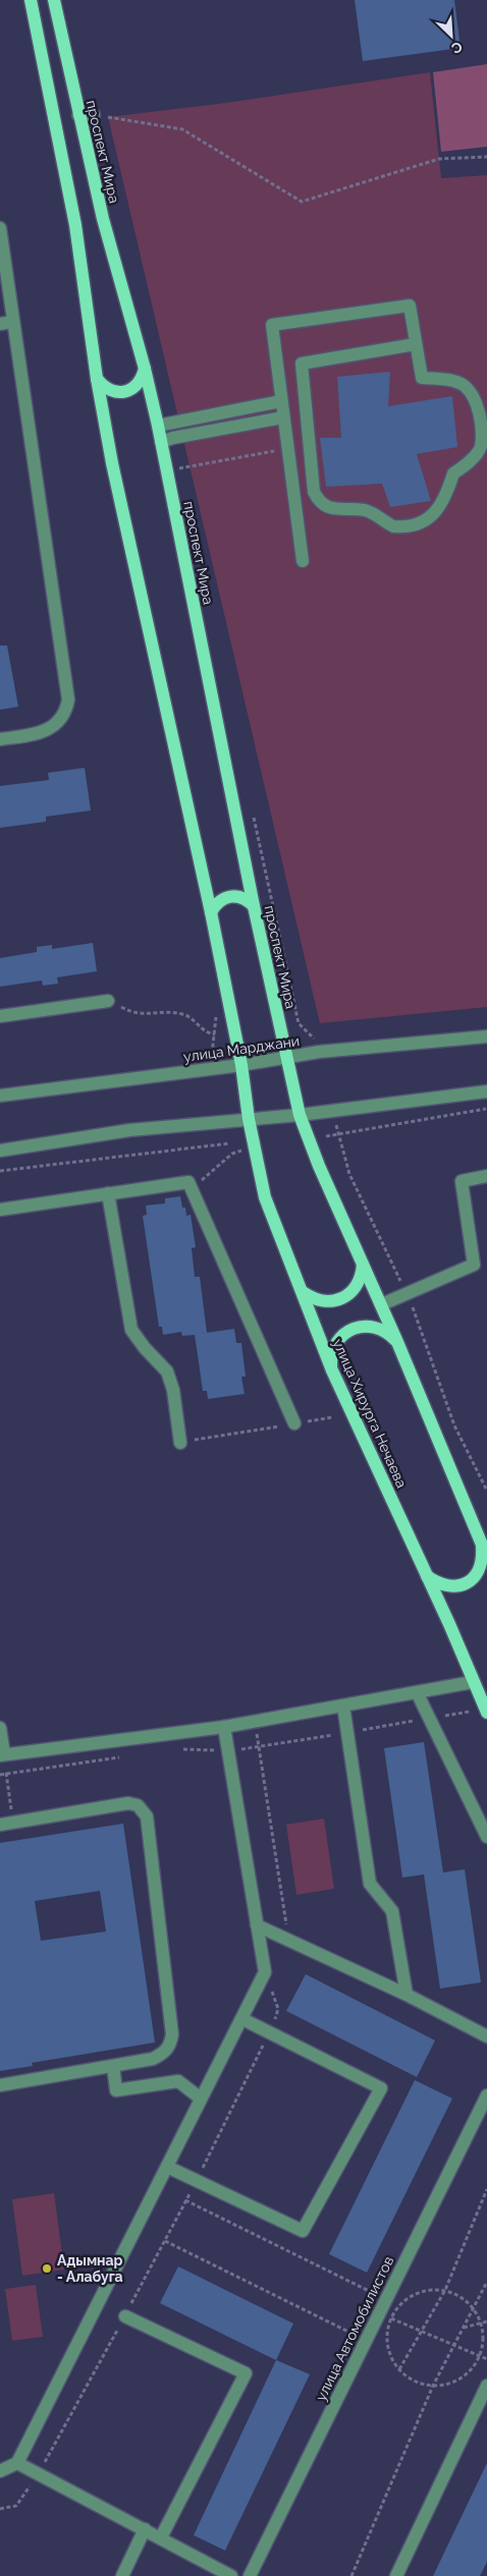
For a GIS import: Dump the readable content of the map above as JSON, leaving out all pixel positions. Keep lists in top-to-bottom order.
{
  "streets": {
    "main road": ["проспект Мира", "улица Хирурга Нечаева"],
    "street": ["улица Марджани", "улица Автомобилистов"]
  },
  "crossings": [
    ["проспект Мира", "улица Марджани"]
  ],
  "places": ["Адымнар - Алабуга"],
  "north": "bottom right"
}
